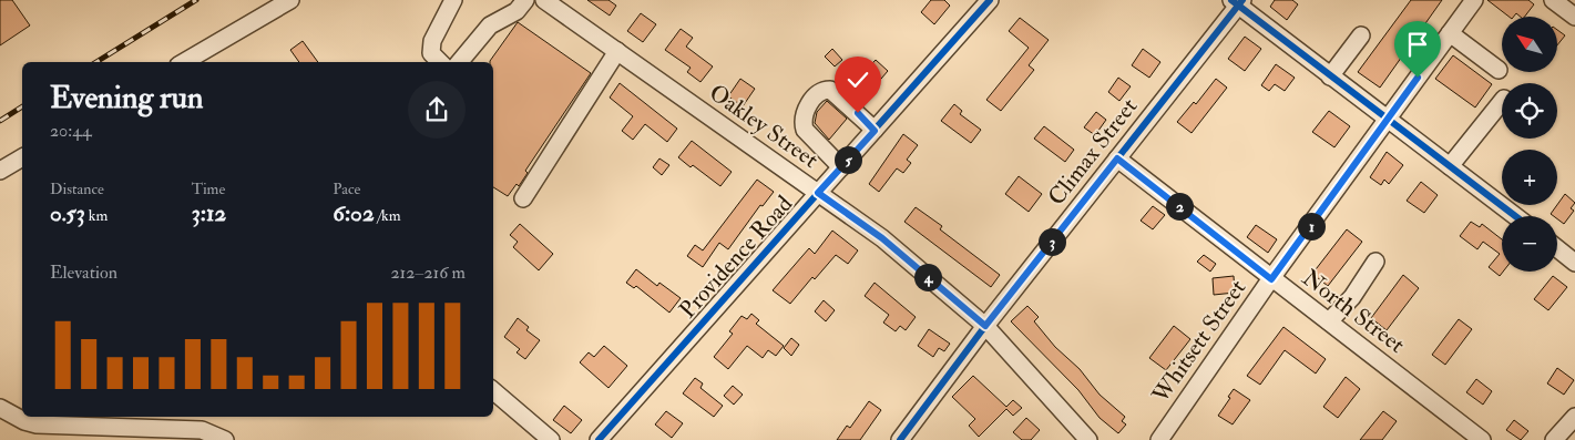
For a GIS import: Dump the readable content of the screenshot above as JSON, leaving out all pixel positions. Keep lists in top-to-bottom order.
{
  "streets": {
    "street": [
      "Oakley Street",
      "Climax Street",
      "Providence Road",
      "North Street",
      "Whitsett Street"
    ]
  },
  "crossings": [
    ["Oakley Street", "Climax Street"],
    ["Oakley Street", "Providence Road"],
    ["Climax Street", "North Street"],
    ["North Street", "Whitsett Street"]
  ],
  "north": "top left",
  "page": {
    "map_buttons": ["+", "−"],
    "heading": ["Evening run", "20:44"],
    "pins": [
      "5",
      "2",
      "1",
      "3",
      "4"
    ],
    "stats": [
      ["Distance", "0.53 km"],
      ["Time", "3:12"],
      ["Pace", "6:02 /km"]
    ],
    "chart": ["Elevation", "212–216 m"]
  }
}
